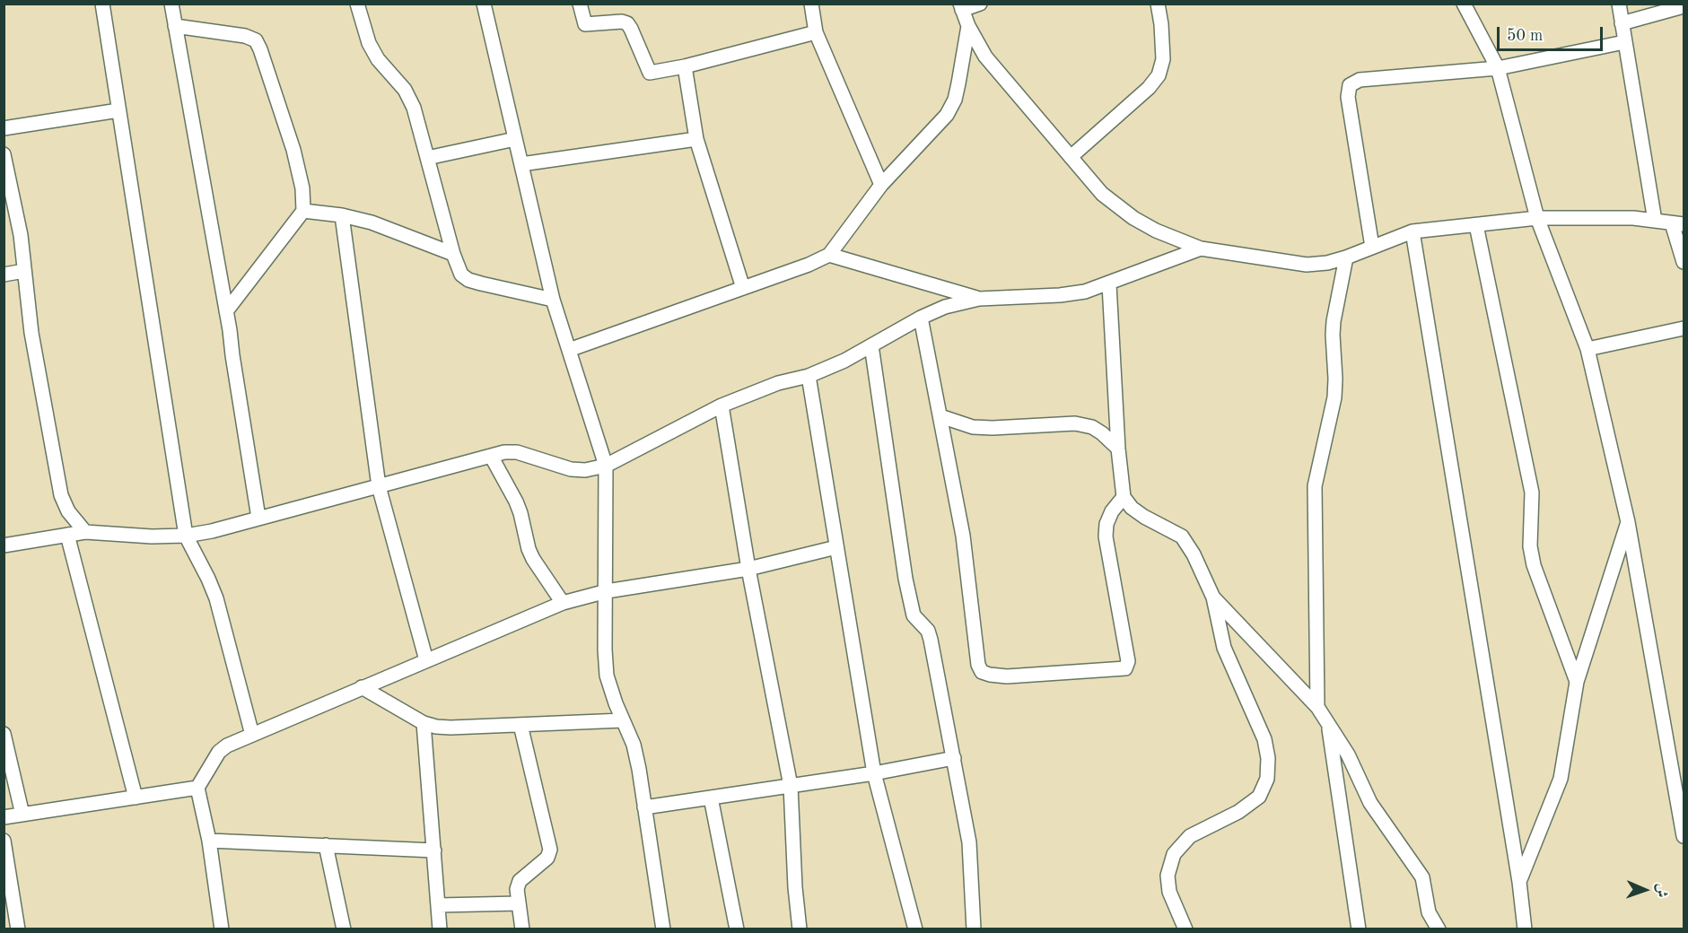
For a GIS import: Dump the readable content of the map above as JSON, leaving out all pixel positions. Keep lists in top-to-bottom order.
{
  "scale_bar": "50 m",
  "north": "right"
}
